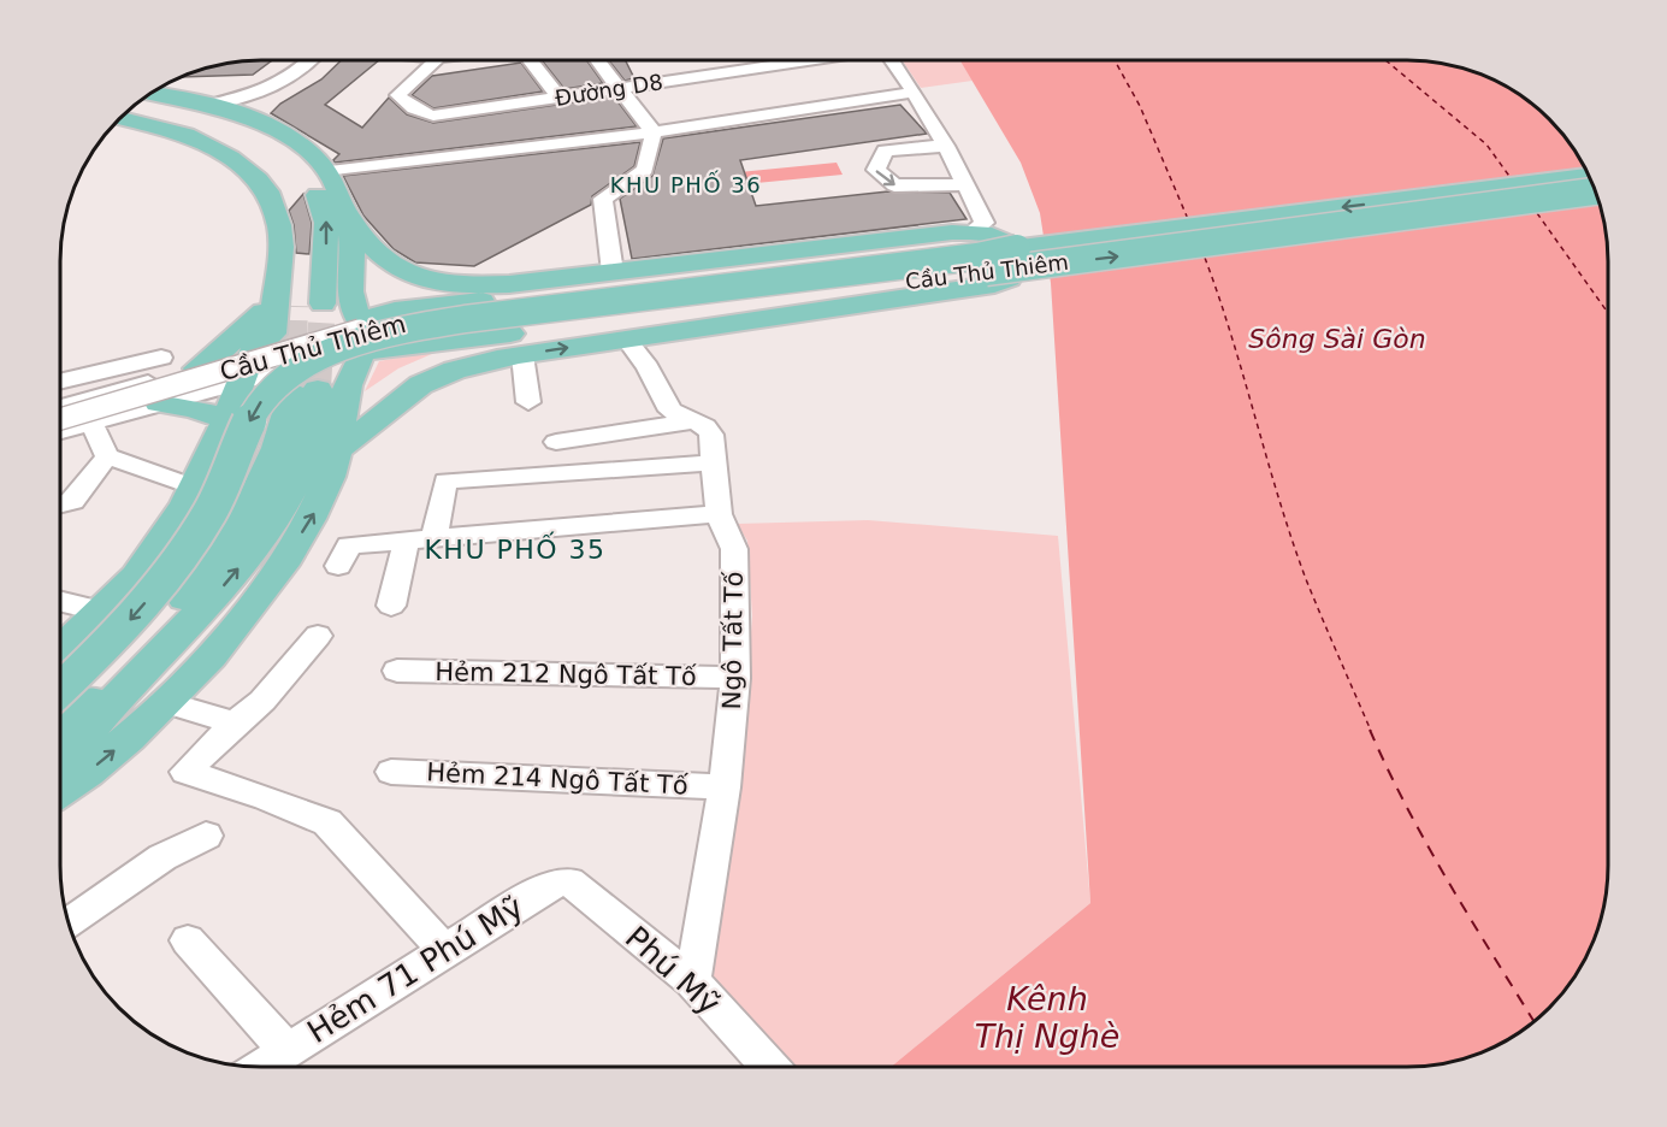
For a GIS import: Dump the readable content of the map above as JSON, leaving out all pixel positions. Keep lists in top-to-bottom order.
{
  "streets": {
    "main road": ["Cầu Thủ Thiêm"],
    "street": [
      "Đường D8",
      "Ngô Tất Tố",
      "Hẻm 212 Ngô Tất Tố",
      "Hẻm 214 Ngô Tất Tố",
      "Hẻm 71 Phú Mỹ",
      "Phú Mỹ"
    ]
  },
  "crossings": [
    ["Ngô Tất Tố", "Hẻm 212 Ngô Tất Tố"],
    ["Ngô Tất Tố", "Hẻm 214 Ngô Tất Tố"],
    ["Ngô Tất Tố", "Phú Mỹ"],
    ["Hẻm 71 Phú Mỹ", "Phú Mỹ"]
  ],
  "districts": ["KHU PHỐ 36", "KHU PHỐ 35"],
  "water": ["Sông Sài Gòn", "Kênh Thị Nghè"]
}
